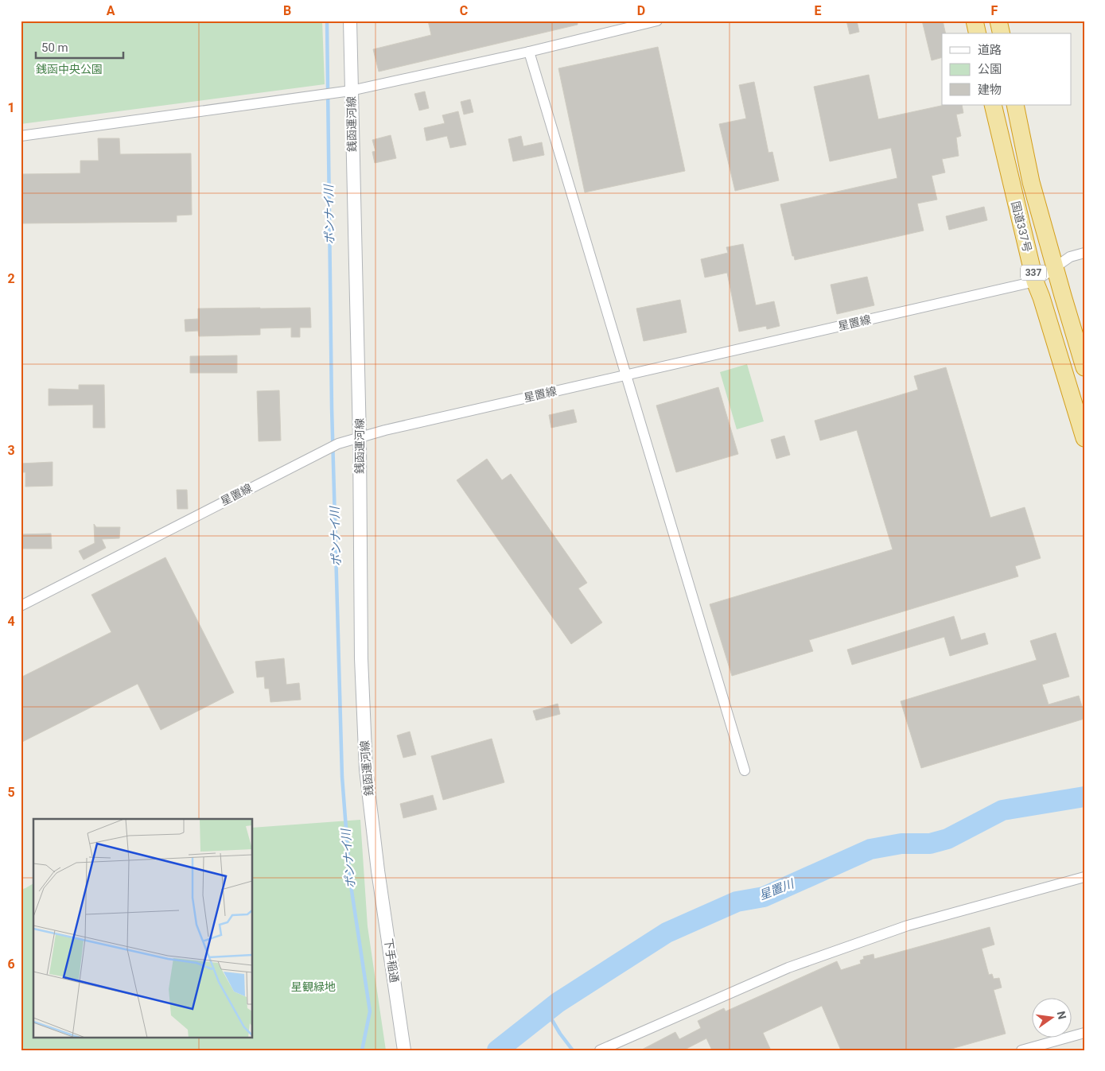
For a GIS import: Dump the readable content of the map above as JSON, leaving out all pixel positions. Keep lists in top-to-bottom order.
{
  "streets": {
    "highway": ["国道337号", "337"],
    "street": ["銭函運河線", "星置線", "下手稲通"]
  },
  "crossings": [
    ["銭函運河線", "星置線"],
    ["銭函運河線", "下手稲通"],
    ["国道337号", "星置線"]
  ],
  "water": ["ポンナイ川", "星置川"],
  "parks": ["銭函中央公園", "星観緑地"],
  "legend": ["道路", "公園", "建物"],
  "scale_bar": "50 m",
  "north": "right",
  "grid": {
    "columns": [
      "A",
      "B",
      "C",
      "D",
      "E",
      "F"
    ],
    "rows": [
      "1",
      "2",
      "3",
      "4",
      "5",
      "6"
    ]
  }
}
